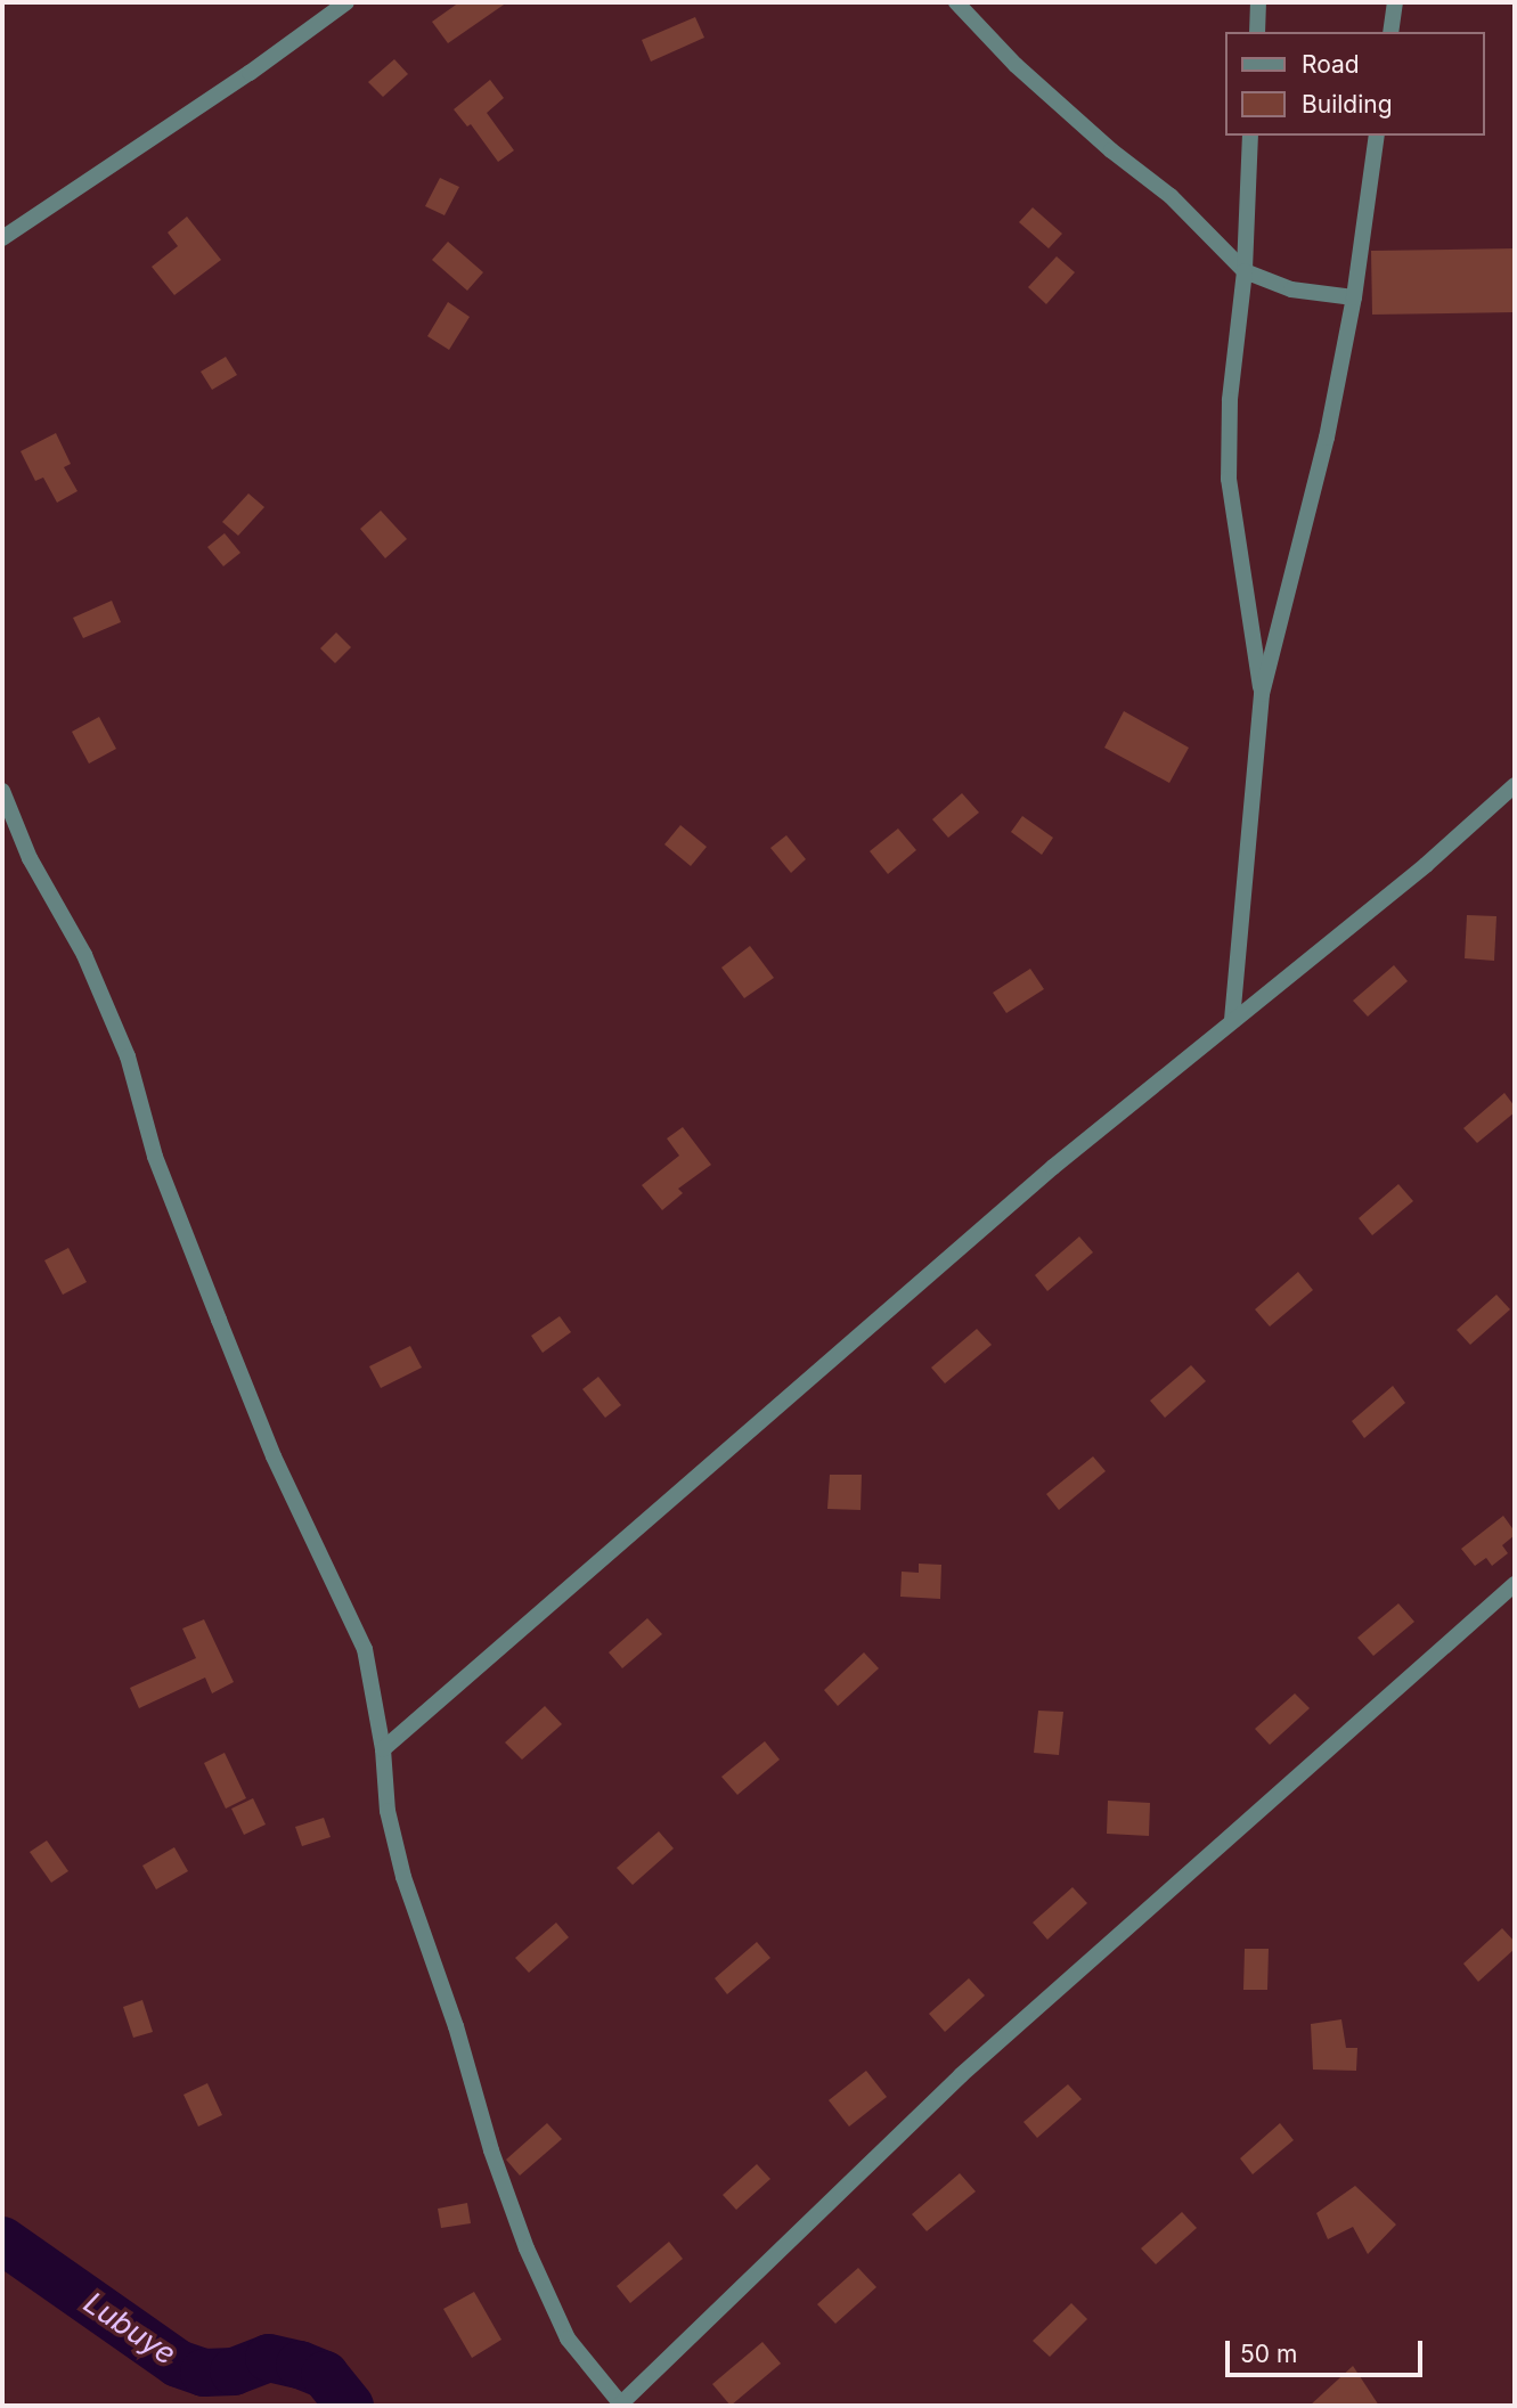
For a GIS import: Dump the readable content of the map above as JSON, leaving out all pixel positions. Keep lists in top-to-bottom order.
{
  "water": ["Lubuye"],
  "legend": ["Road", "Building"],
  "scale_bar": "50 m"
}
